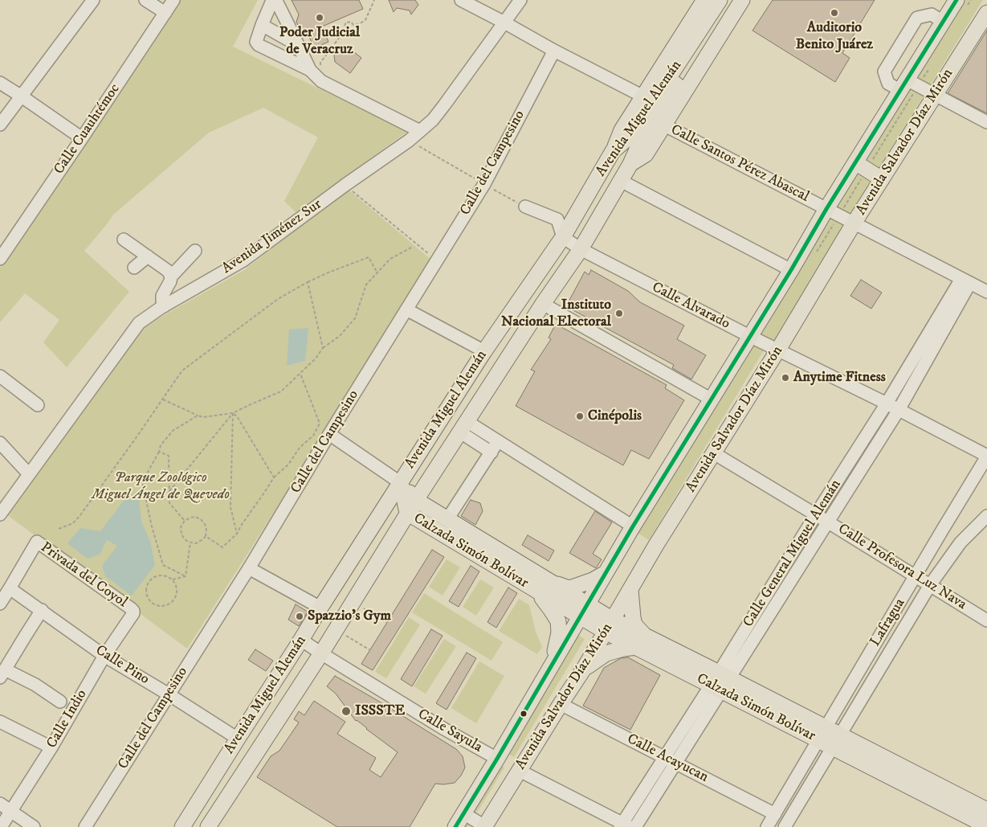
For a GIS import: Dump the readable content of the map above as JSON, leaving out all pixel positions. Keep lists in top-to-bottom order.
{
  "streets": {
    "main road": ["Avenida Miguel Alemán", "Avenida Salvador Díaz Mirón", "Calzada Simón Bolívar"],
    "street": [
      "Calle Cuauhtémoc",
      "Calle del Campesino",
      "Calle Santos Pérez Abascal",
      "Avenida Jiménez Sur",
      "Calle Alvarado",
      "Calle General Miguel Alemán",
      "Calle Profesora Luz Nava",
      "Privada del Coyol",
      "Lafragua",
      "Calle Pino",
      "Calle Indio",
      "Calle Sayula",
      "Calle Acayucan"
    ]
  },
  "crossings": [
    ["Avenida Miguel Alemán", "Calle Alvarado"],
    ["Avenida Miguel Alemán", "Calzada Simón Bolívar"],
    ["Avenida Miguel Alemán", "Calle Pino"],
    ["Avenida Miguel Alemán", "Calle Sayula"],
    ["Avenida Salvador Díaz Mirón", "Calle Santos Pérez Abascal"],
    ["Avenida Salvador Díaz Mirón", "Calle Alvarado"],
    ["Avenida Salvador Díaz Mirón", "Calzada Simón Bolívar"],
    ["Avenida Salvador Díaz Mirón", "Calle Profesora Luz Nava"],
    ["Avenida Salvador Díaz Mirón", "Calle Sayula"],
    ["Avenida Salvador Díaz Mirón", "Calle Acayucan"],
    ["Calle del Campesino", "Calle Pino"],
    ["Calle Santos Pérez Abascal", "Calle General Miguel Alemán"],
    ["Calle Alvarado", "Calle General Miguel Alemán"],
    ["Calle Alvarado", "Lafragua"],
    ["Calzada Simón Bolívar", "Calle General Miguel Alemán"],
    ["Calzada Simón Bolívar", "Lafragua"],
    ["Calle General Miguel Alemán", "Calle Profesora Luz Nava"],
    ["Calle General Miguel Alemán", "Calle Acayucan"],
    ["Calle Profesora Luz Nava", "Lafragua"],
    ["Privada del Coyol", "Calle Pino"],
    ["Privada del Coyol", "Calle Indio"],
    ["Lafragua", "Calle Acayucan"],
    ["Calle Pino", "Calle Indio"]
  ],
  "parks": ["Parque Zoológico Miguel Ángel de Quevedo"],
  "places": [
    "Auditorio Benito Juárez",
    "Poder Judicial de Veracruz",
    "Instituto Nacional Electoral",
    "Anytime Fitness",
    "Cinépolis",
    "Spazzio's Gym",
    "ISSSTE"
  ]
}
